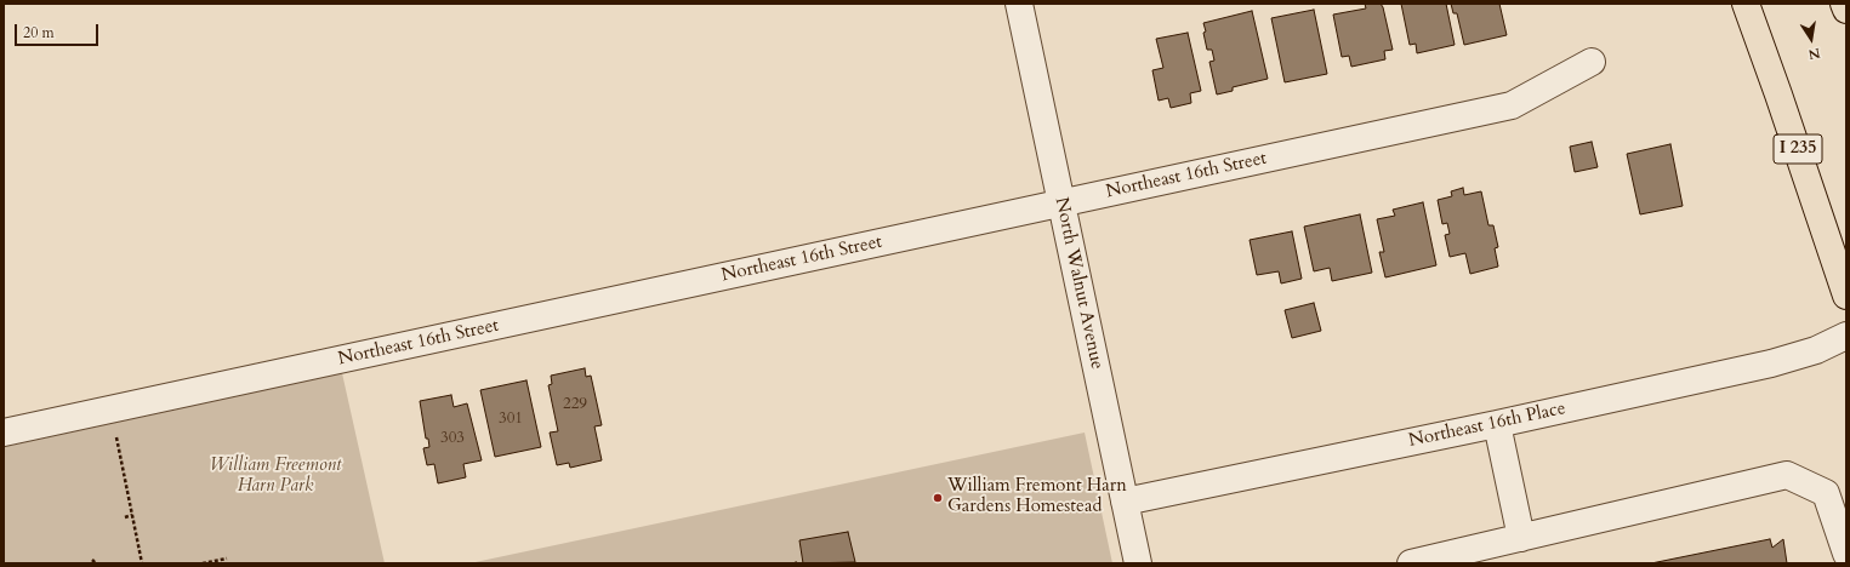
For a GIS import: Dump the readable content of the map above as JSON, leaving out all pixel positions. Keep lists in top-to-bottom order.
{
  "streets": {
    "highway": ["I 235"],
    "street": ["Northeast 16th Street", "North Walnut Avenue", "Northeast 16th Place"]
  },
  "crossings": [
    ["Northeast 16th Street", "North Walnut Avenue"],
    ["North Walnut Avenue", "Northeast 16th Place"]
  ],
  "parks": ["William Freemont Harn Park"],
  "places": ["William Fremont Harn Gardens Homestead"],
  "house_numbers": ["229", "301", "303"],
  "scale_bar": "20 m",
  "north": "bottom"
}
